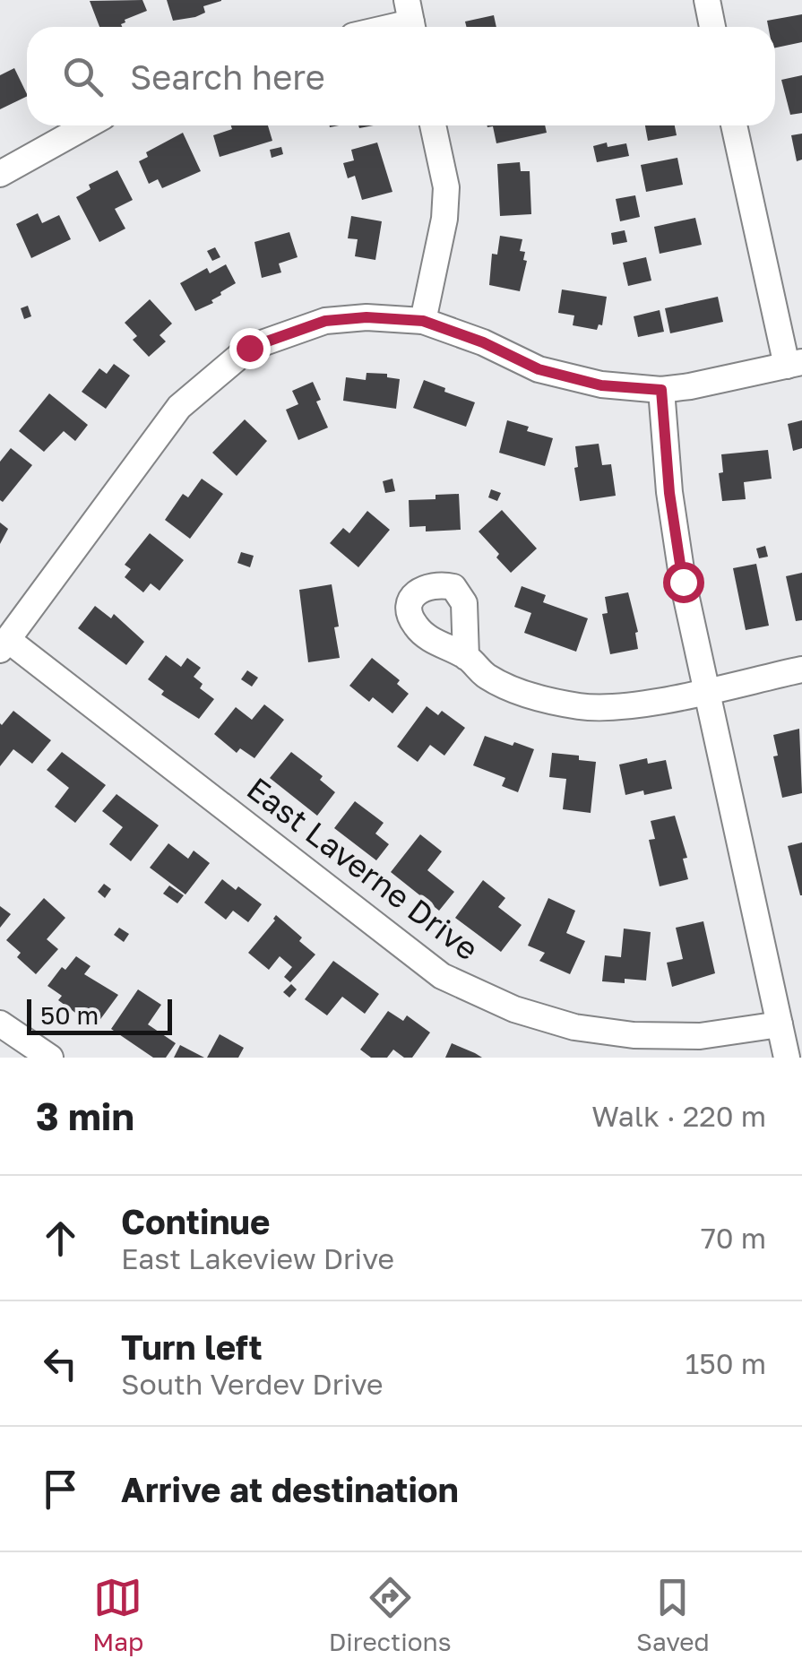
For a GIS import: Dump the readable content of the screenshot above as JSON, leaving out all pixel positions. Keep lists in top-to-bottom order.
{
  "streets": {
    "street": ["East Laverne Drive"]
  },
  "scale_bar": "50 m",
  "page": {
    "search": "Search here",
    "scale": "50 m",
    "heading": ["3 min", "Walk · 220 m"],
    "list": [
      ["Continue", "East Lakeview Drive", "70 m"],
      ["Turn left", "South Verdev Drive", "150 m"],
      "Arrive at destination"
    ],
    "nav": ["Map", "Directions", "Saved"]
  }
}
